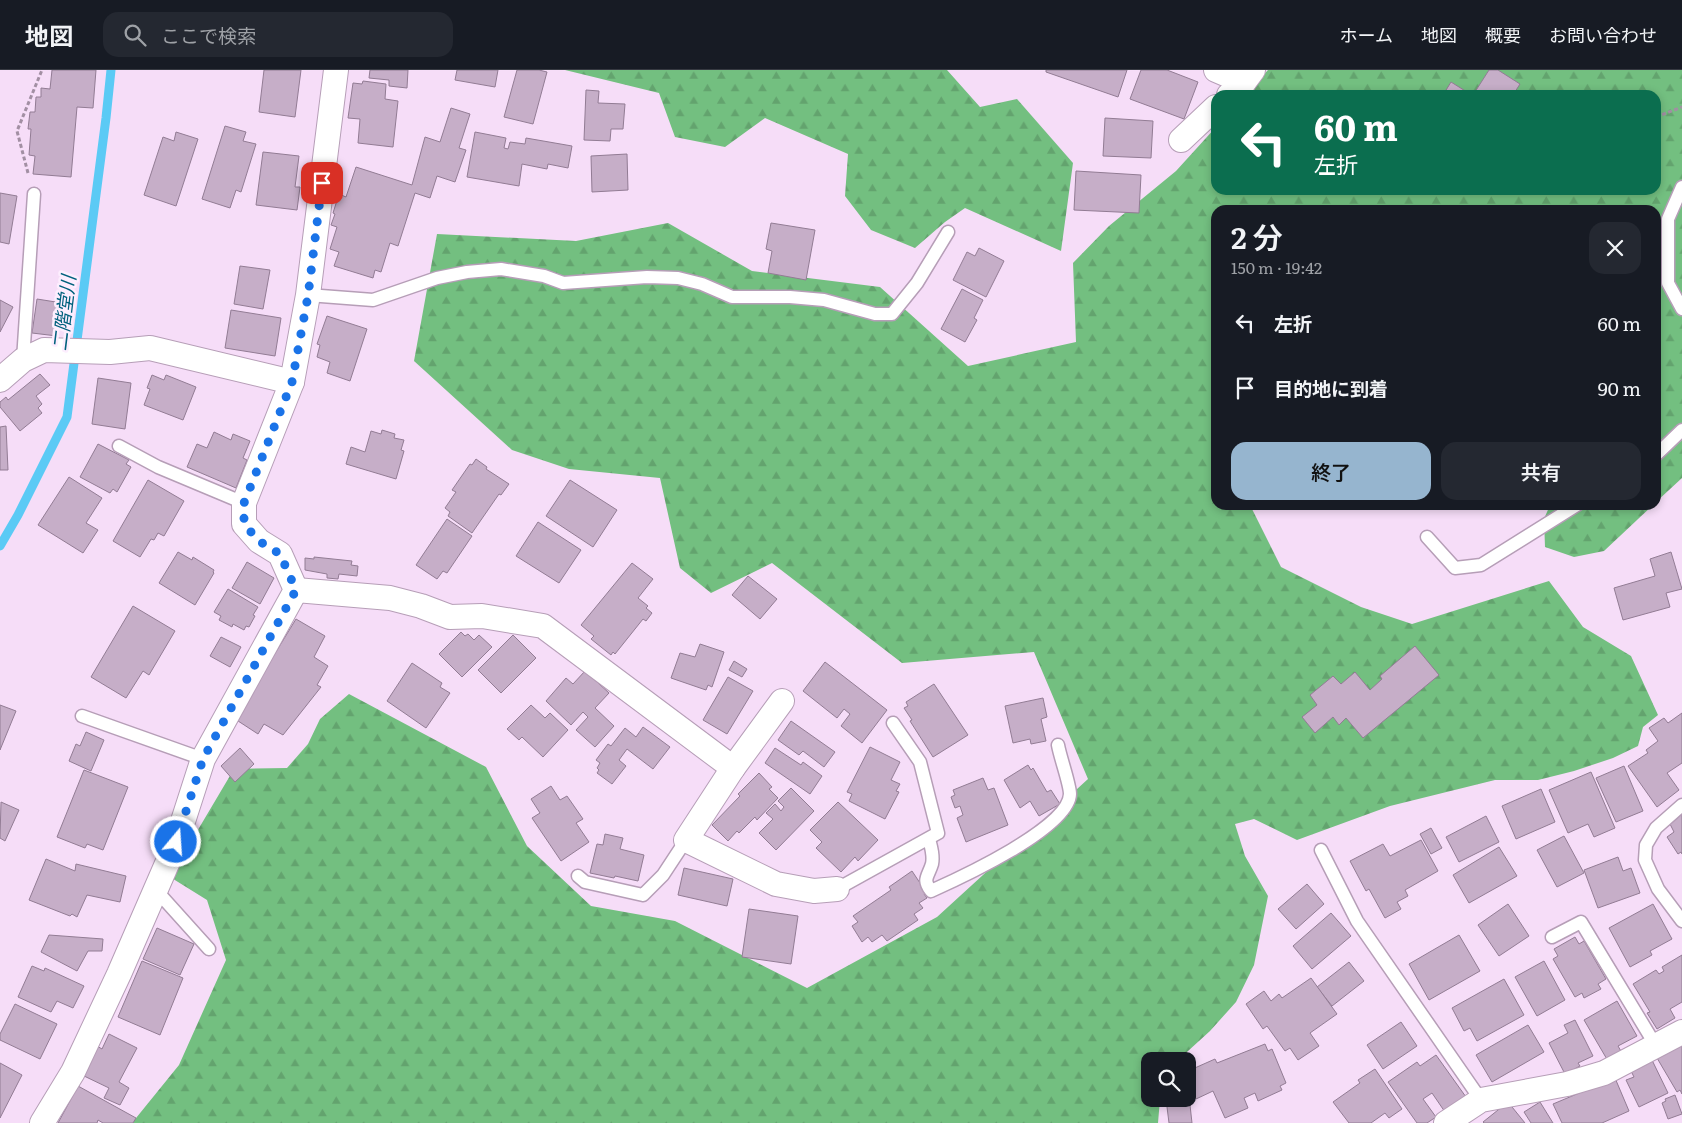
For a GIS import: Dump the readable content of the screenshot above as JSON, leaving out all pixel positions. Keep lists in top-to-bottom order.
{
  "water": ["二階堂川"],
  "page": {
    "header": "地図",
    "search": "ここで検索",
    "nav": [
      "ホーム",
      "地図",
      "概要",
      "お問い合わせ"
    ],
    "turn": ["60 m", "左折"],
    "heading": ["2 分", "150 m · 19:42"],
    "list": [
      {
        "name": "左折",
        "value": "60 m"
      },
      {
        "name": "目的地に到着",
        "value": "90 m"
      }
    ],
    "buttons": ["終了", "共有"]
  }
}
